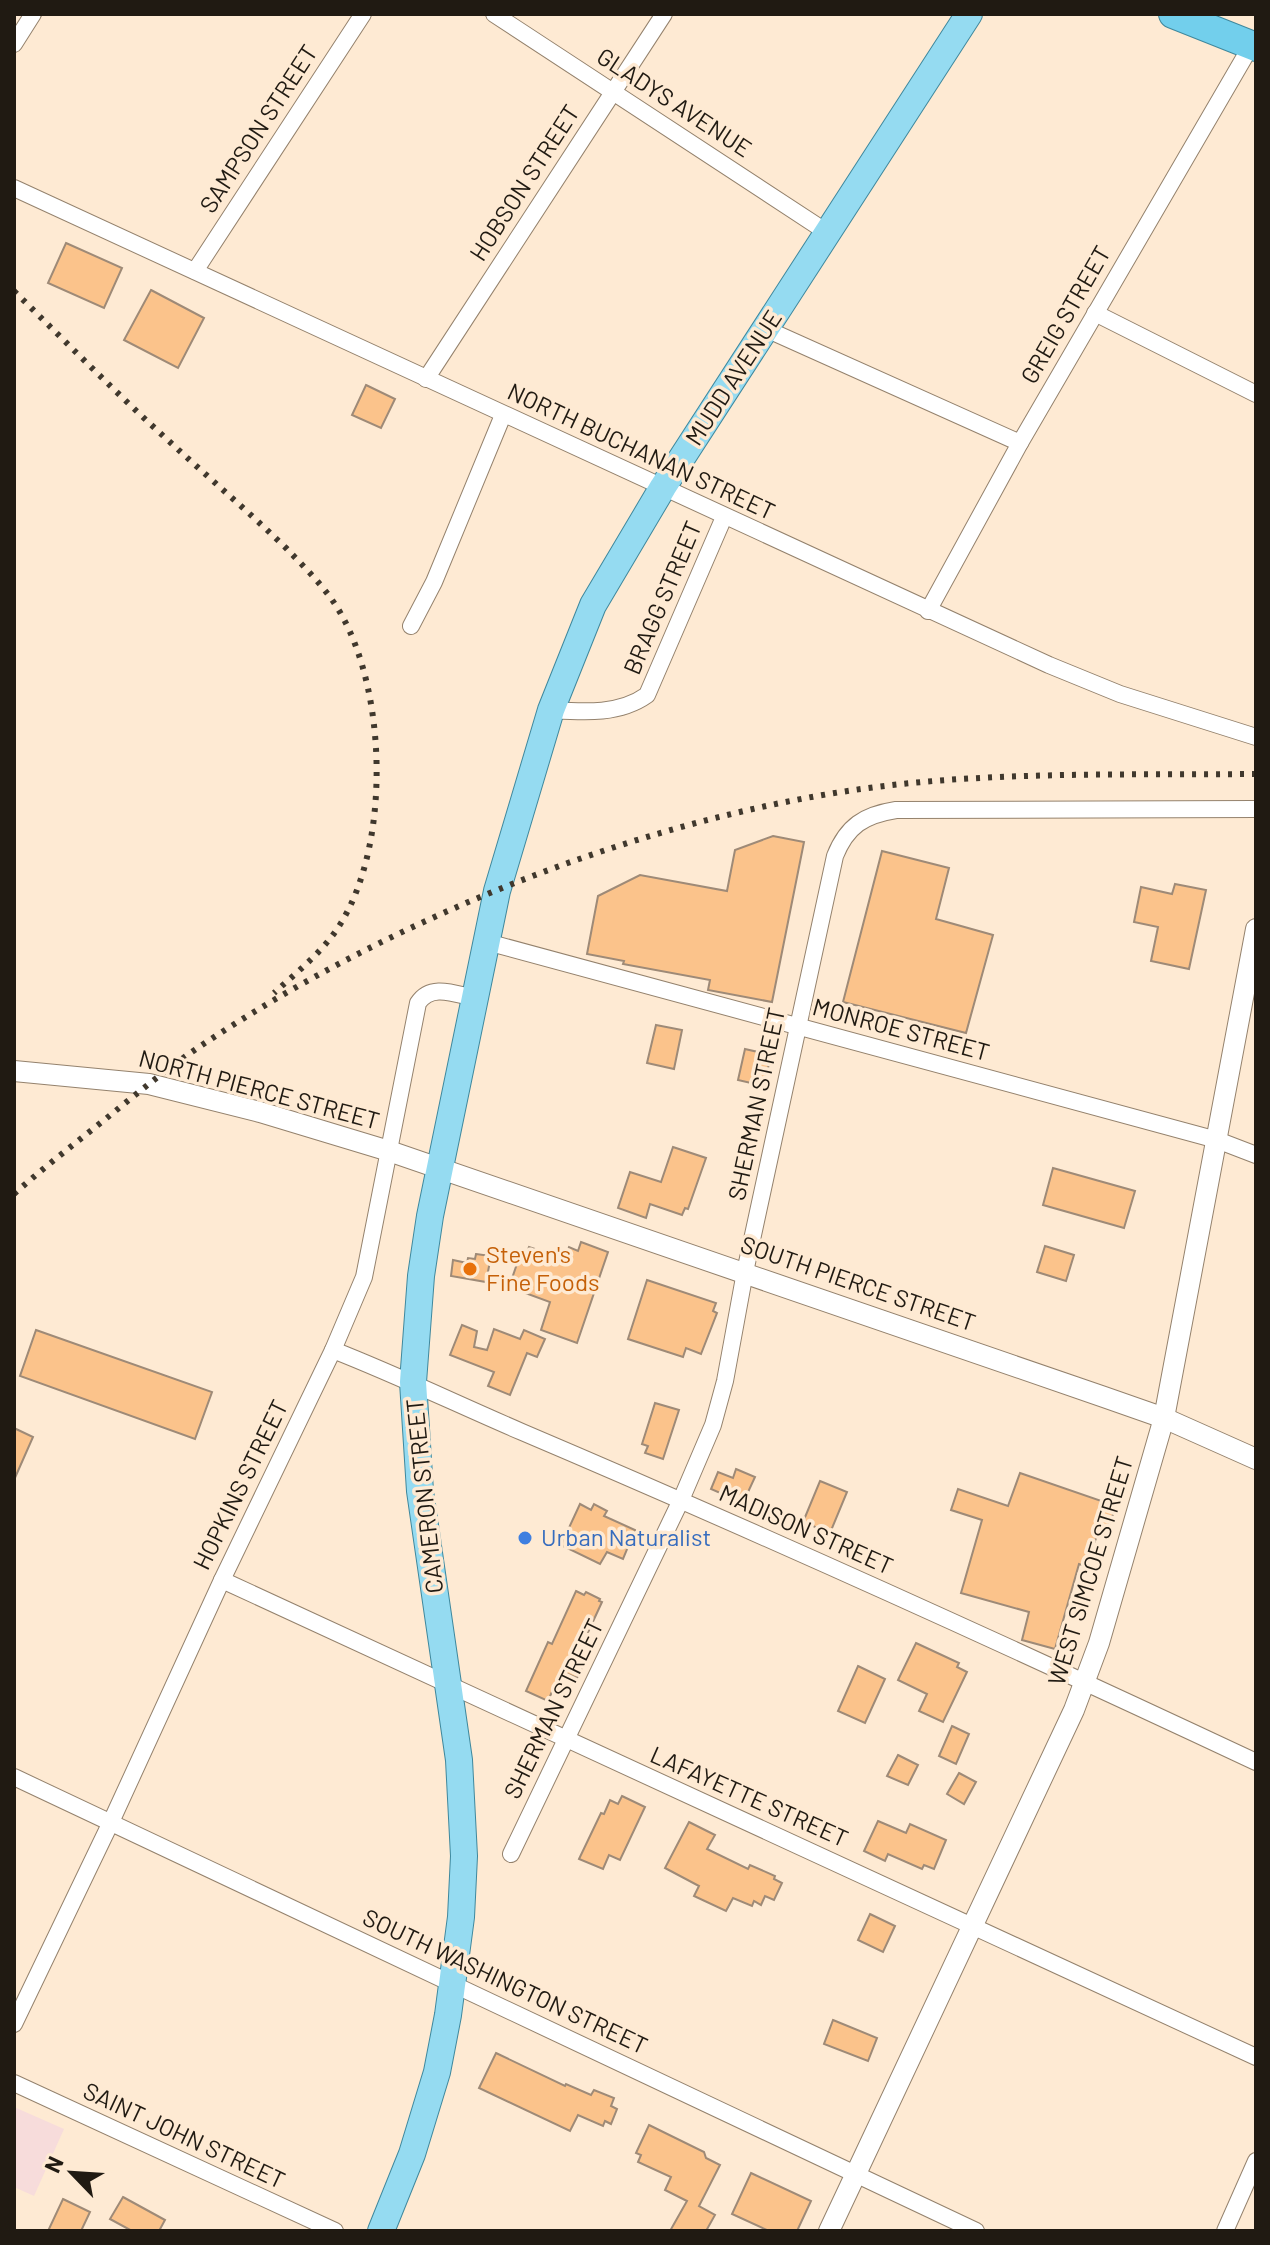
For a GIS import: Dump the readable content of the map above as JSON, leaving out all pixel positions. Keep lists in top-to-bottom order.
{
  "streets": {
    "main road": ["MUDD AVENUE", "CAMERON STREET"],
    "street": [
      "GLADYS AVENUE",
      "SAMPSON STREET",
      "HOBSON STREET",
      "GREIG STREET",
      "NORTH BUCHANAN STREET",
      "BRAGG STREET",
      "MONROE STREET",
      "NORTH PIERCE STREET",
      "SHERMAN STREET",
      "SOUTH PIERCE STREET",
      "HOPKINS STREET",
      "MADISON STREET",
      "WEST SIMCOE STREET",
      "LAFAYETTE STREET",
      "SOUTH WASHINGTON STREET",
      "SAINT JOHN STREET"
    ]
  },
  "crossings": [
    ["GLADYS AVENUE", "HOBSON STREET"],
    ["GLADYS AVENUE", "MUDD AVENUE"],
    ["SAMPSON STREET", "NORTH BUCHANAN STREET"],
    ["HOBSON STREET", "NORTH BUCHANAN STREET"],
    ["GREIG STREET", "NORTH BUCHANAN STREET"],
    ["MUDD AVENUE", "NORTH BUCHANAN STREET"],
    ["MUDD AVENUE", "BRAGG STREET"],
    ["MUDD AVENUE", "CAMERON STREET"],
    ["NORTH BUCHANAN STREET", "BRAGG STREET"],
    ["MONROE STREET", "SHERMAN STREET"],
    ["MONROE STREET", "CAMERON STREET"],
    ["MONROE STREET", "WEST SIMCOE STREET"],
    ["NORTH PIERCE STREET", "SOUTH PIERCE STREET"],
    ["NORTH PIERCE STREET", "HOPKINS STREET"],
    ["NORTH PIERCE STREET", "CAMERON STREET"],
    ["SHERMAN STREET", "SOUTH PIERCE STREET"],
    ["SHERMAN STREET", "MADISON STREET"],
    ["SHERMAN STREET", "LAFAYETTE STREET"],
    ["SOUTH PIERCE STREET", "CAMERON STREET"],
    ["SOUTH PIERCE STREET", "WEST SIMCOE STREET"],
    ["HOPKINS STREET", "CAMERON STREET"],
    ["HOPKINS STREET", "MADISON STREET"],
    ["HOPKINS STREET", "LAFAYETTE STREET"],
    ["HOPKINS STREET", "SOUTH WASHINGTON STREET"],
    ["CAMERON STREET", "MADISON STREET"],
    ["CAMERON STREET", "LAFAYETTE STREET"],
    ["CAMERON STREET", "SOUTH WASHINGTON STREET"],
    ["MADISON STREET", "WEST SIMCOE STREET"],
    ["WEST SIMCOE STREET", "LAFAYETTE STREET"],
    ["WEST SIMCOE STREET", "SOUTH WASHINGTON STREET"]
  ],
  "places": ["Steven's Fine Foods", "Urban Naturalist"],
  "north": "top left"
}
